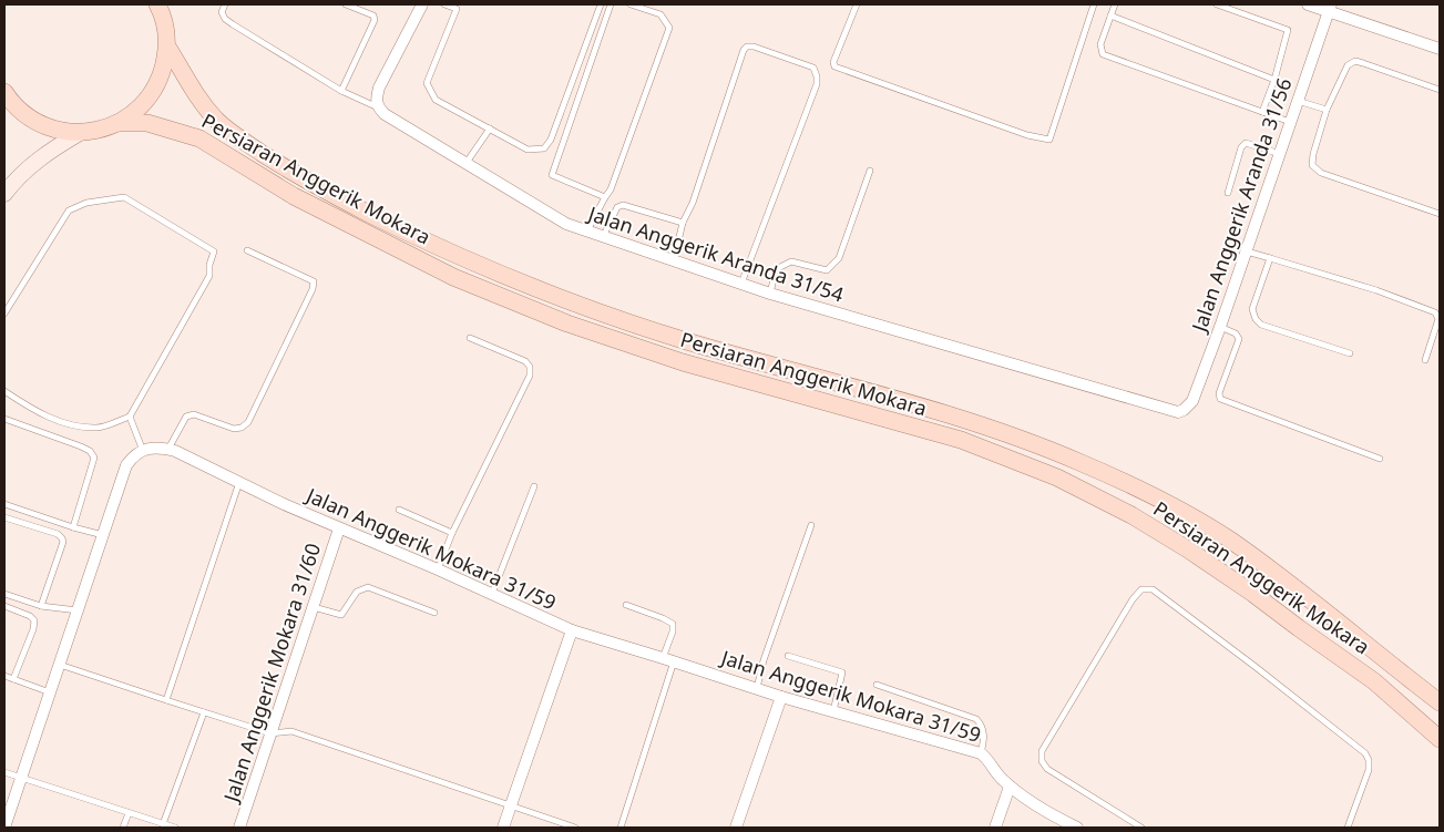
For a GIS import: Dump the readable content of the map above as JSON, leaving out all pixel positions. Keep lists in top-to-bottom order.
{
  "streets": {
    "main road": ["Persiaran Anggerik Mokara"],
    "street": [
      "Jalan Anggerik Aranda 31/56",
      "Jalan Anggerik Aranda 31/54",
      "Jalan Anggerik Mokara 31/59",
      "Jalan Anggerik Mokara 31/60"
    ]
  },
  "crossings": [
    ["Jalan Anggerik Aranda 31/56", "Jalan Anggerik Aranda 31/54"],
    ["Jalan Anggerik Mokara 31/59", "Jalan Anggerik Mokara 31/60"]
  ]
}
